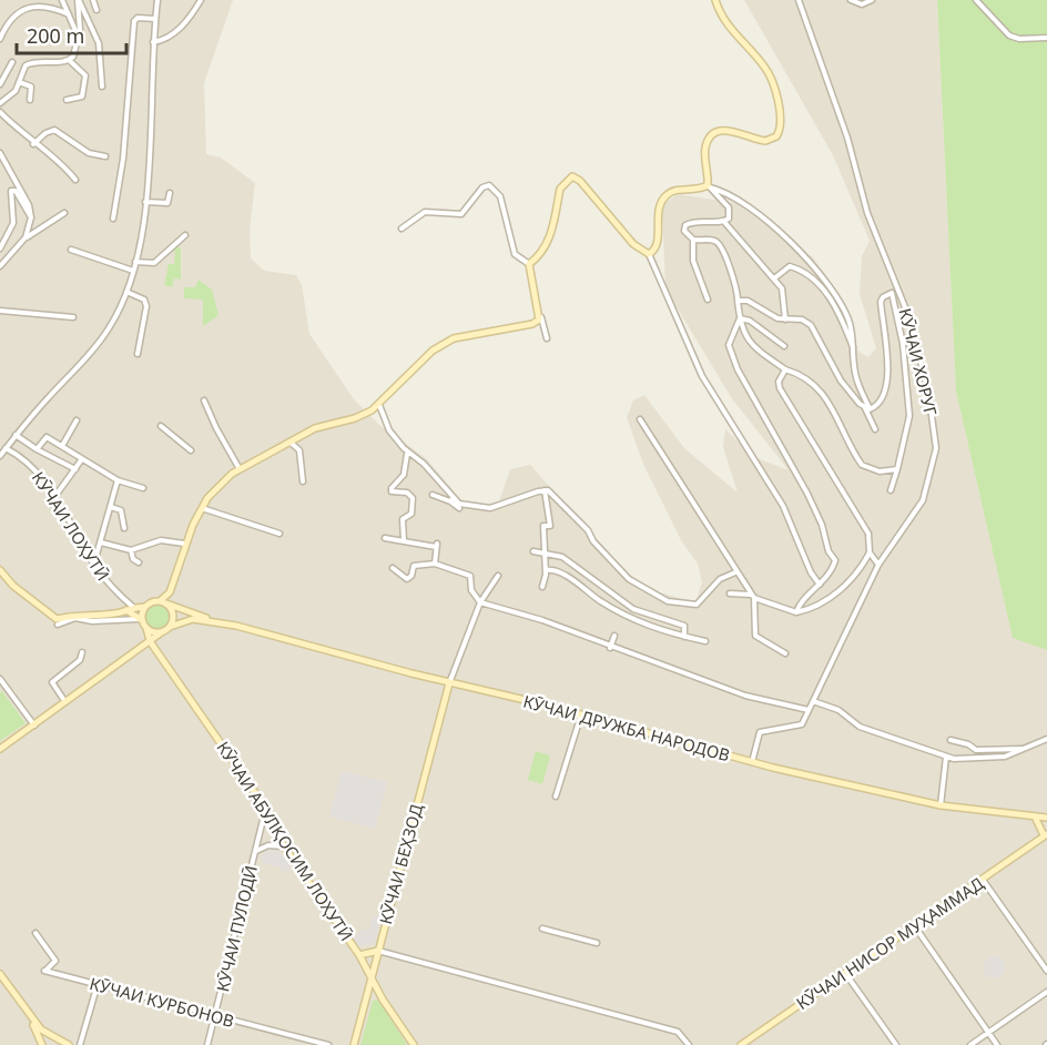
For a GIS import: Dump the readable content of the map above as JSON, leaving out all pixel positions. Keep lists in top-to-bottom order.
{
  "streets": {
    "street": [
      "КӮЧАИ ХОРУГ",
      "КӮЧАИ ЛОҲУТӢ",
      "КӮЧАИ ДРУЖБА НАРОДОВ",
      "КӮЧАИ АБУЛҚОСИМ ЛОҲУТӢ",
      "КӮЧАИ БЕҲЗОД",
      "КӮЧАИ ПУЛОДӢ",
      "КӮЧАИ НИСОР МУҲАММАД",
      "КӮЧАИ КУРБОНОВ"
    ]
  },
  "crossings": [
    ["КӮЧАИ ХОРУГ", "КӮЧАИ ДРУЖБА НАРОДОВ"],
    ["КӮЧАИ ДРУЖБА НАРОДОВ", "КӮЧАИ БЕҲЗОД"],
    ["КӮЧАИ АБУЛҚОСИМ ЛОҲУТӢ", "КӮЧАИ БЕҲЗОД"],
    ["КӮЧАИ АБУЛҚОСИМ ЛОҲУТӢ", "КӮЧАИ ПУЛОДӢ"],
    ["КӮЧАИ ПУЛОДӢ", "КӮЧАИ КУРБОНОВ"]
  ],
  "scale_bar": "200 m"
}
